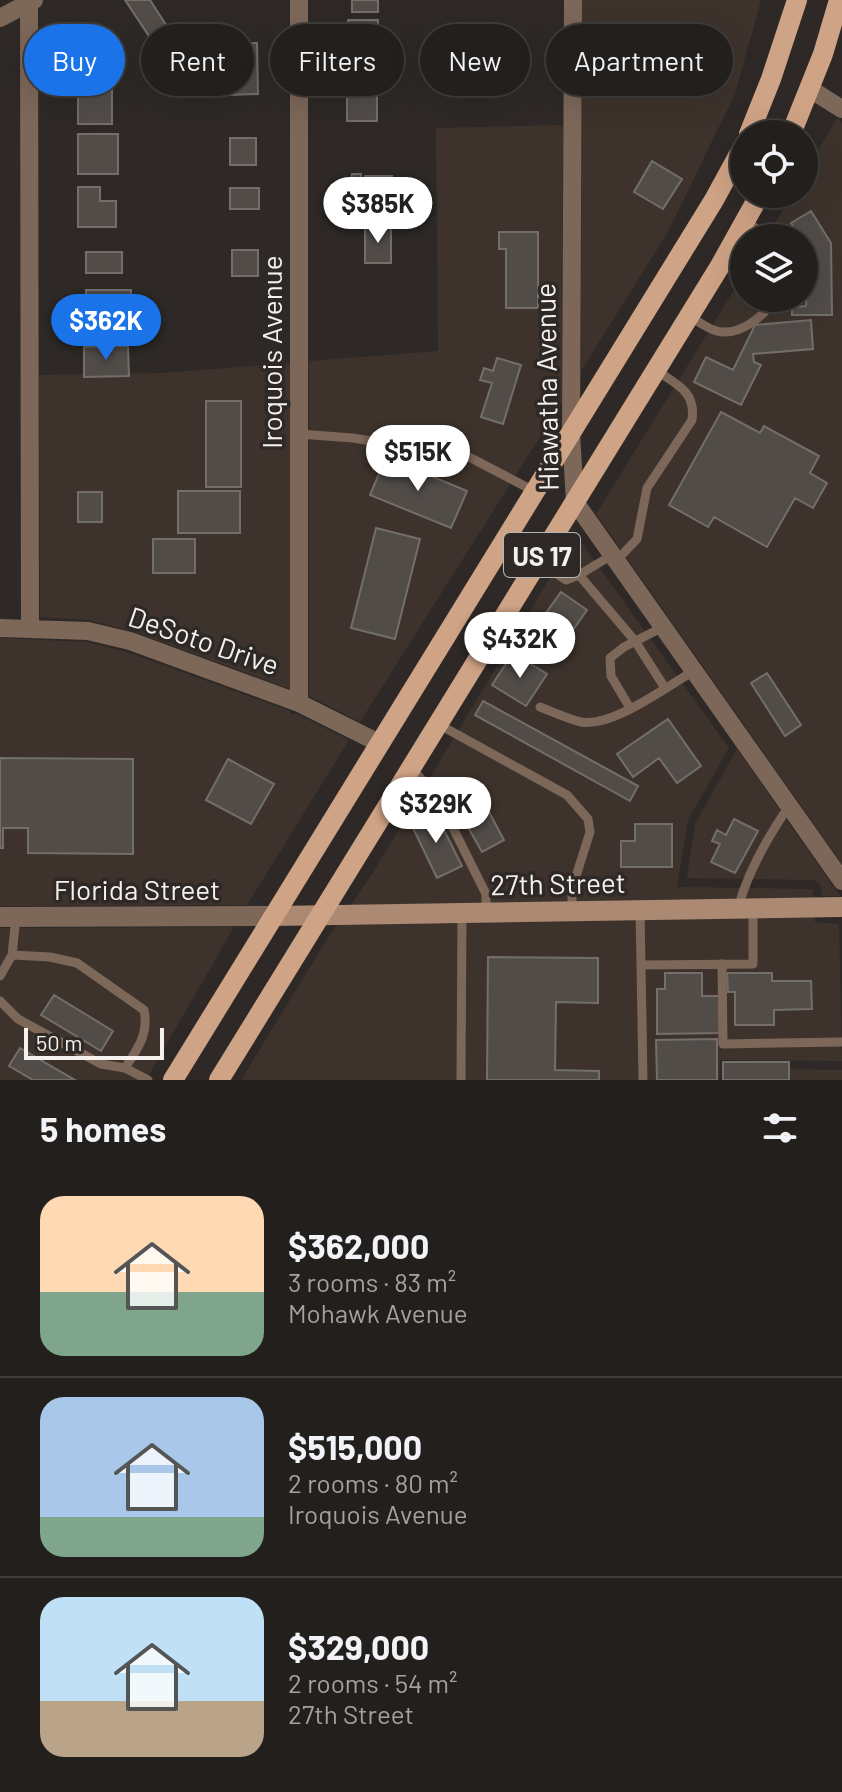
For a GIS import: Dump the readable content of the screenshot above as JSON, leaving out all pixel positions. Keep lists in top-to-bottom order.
{
  "streets": {
    "main road": ["US 17", "27th Street"],
    "street": [
      "Iroquois Avenue",
      "Hiawatha Avenue",
      "DeSoto Drive",
      "Florida Street"
    ]
  },
  "crossings": [
    ["Iroquois Avenue", "DeSoto Drive"],
    ["Hiawatha Avenue", "US 17"],
    ["US 17", "DeSoto Drive"],
    ["US 17", "27th Street"],
    ["US 17", "Florida Street"],
    ["27th Street", "Florida Street"]
  ],
  "scale_bar": "50 m",
  "page": {
    "chip": [
      "Buy",
      "Rent",
      "Filters",
      "New",
      "Apartment"
    ],
    "price": [
      "$385K",
      "$362K",
      "$515K",
      "$432K",
      "$329K"
    ],
    "scale": "50 m",
    "heading": "5 homes",
    "list": [
      {
        "name": "$362,000",
        "note": "3 rooms · 83 m² · Mohawk Avenue"
      },
      {
        "name": "$515,000",
        "note": "2 rooms · 80 m² · Iroquois Avenue"
      },
      {
        "name": "$329,000",
        "note": "2 rooms · 54 m² · 27th Street"
      }
    ]
  }
}
